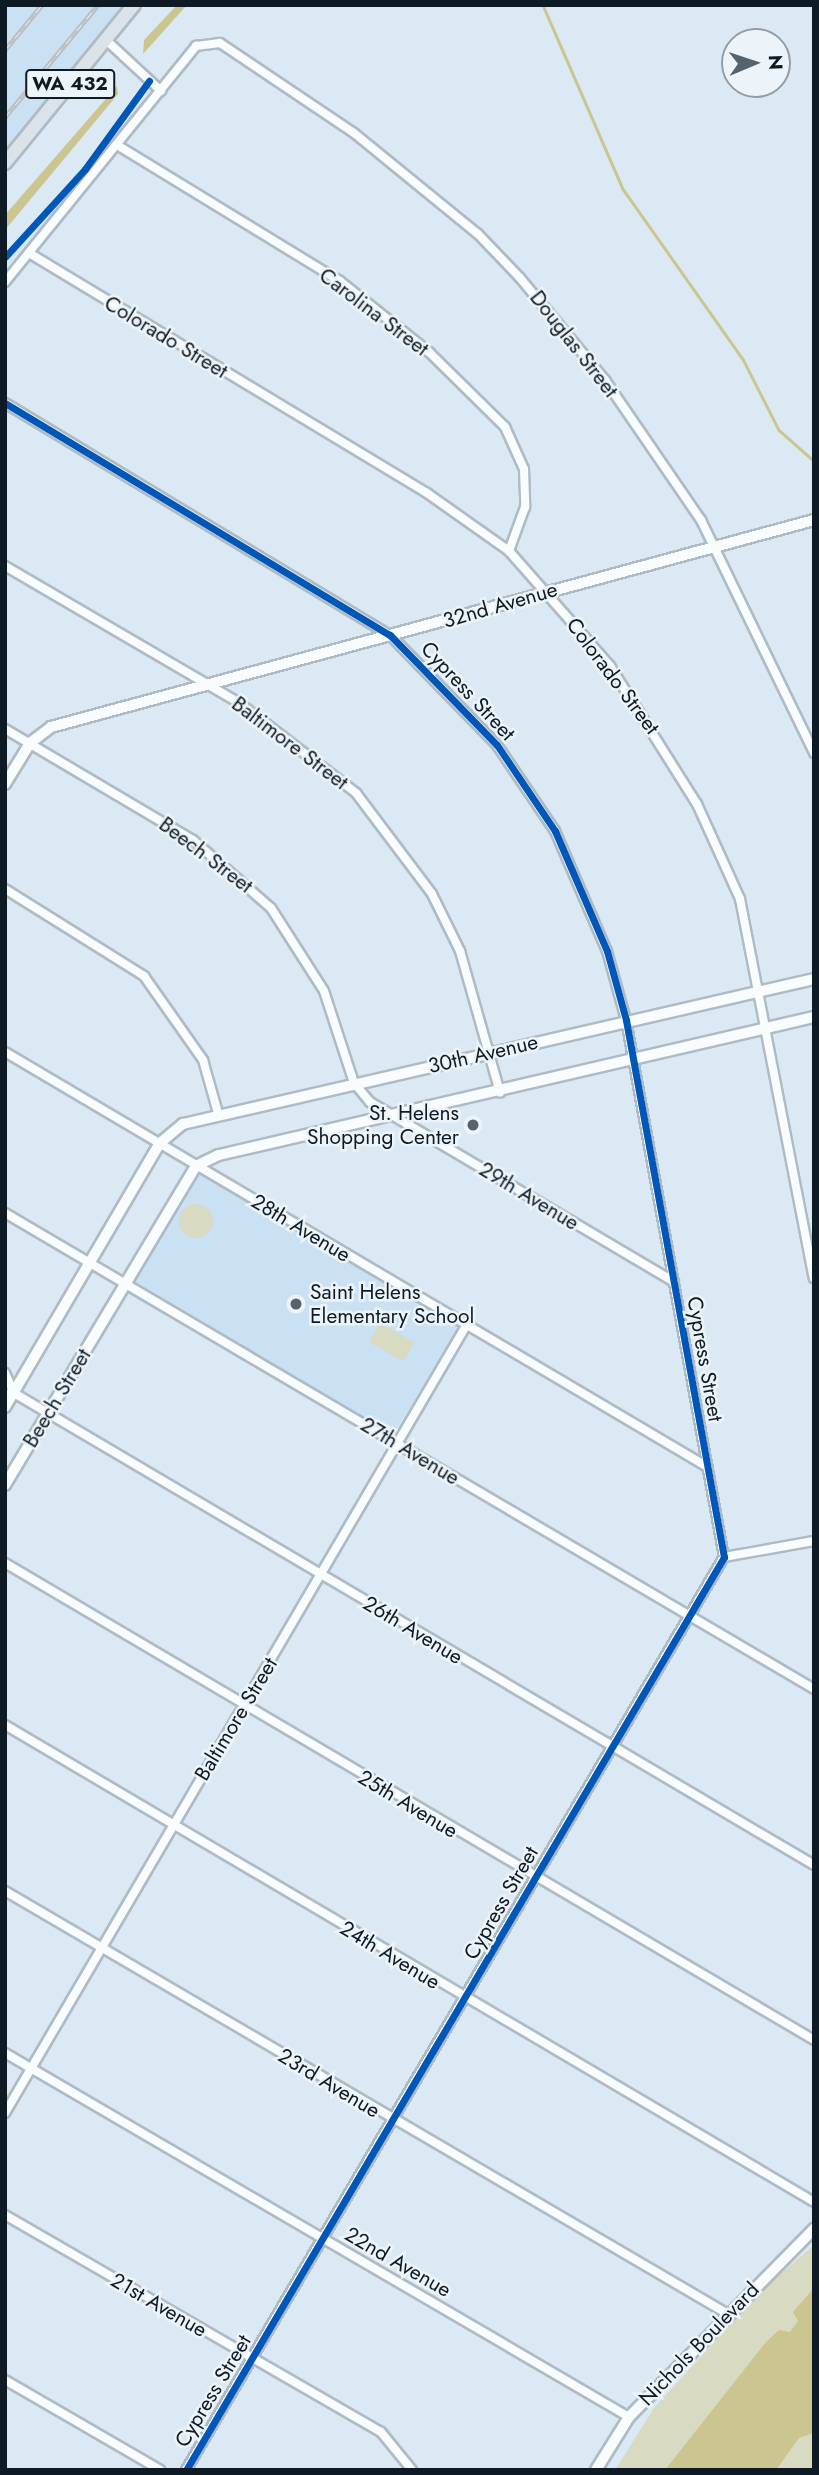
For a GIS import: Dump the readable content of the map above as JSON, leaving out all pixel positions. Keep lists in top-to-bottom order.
{
  "streets": {
    "main road": ["WA 432"],
    "street": [
      "Carolina Street",
      "Colorado Street",
      "Douglas Street",
      "32nd Avenue",
      "Cypress Street",
      "Baltimore Street",
      "Beech Street",
      "30th Avenue",
      "29th Avenue",
      "28th Avenue",
      "27th Avenue",
      "26th Avenue",
      "25th Avenue",
      "24th Avenue",
      "23rd Avenue",
      "22nd Avenue",
      "21st Avenue",
      "Nichols Boulevard"
    ]
  },
  "crossings": [
    ["Carolina Street", "Colorado Street"],
    ["Colorado Street", "32nd Avenue"],
    ["Colorado Street", "30th Avenue"],
    ["Douglas Street", "32nd Avenue"],
    ["32nd Avenue", "Cypress Street"],
    ["32nd Avenue", "Baltimore Street"],
    ["32nd Avenue", "Beech Street"],
    ["Cypress Street", "30th Avenue"],
    ["Cypress Street", "29th Avenue"],
    ["Cypress Street", "28th Avenue"],
    ["Cypress Street", "27th Avenue"],
    ["Cypress Street", "26th Avenue"],
    ["Cypress Street", "25th Avenue"],
    ["Cypress Street", "24th Avenue"],
    ["Cypress Street", "23rd Avenue"],
    ["Cypress Street", "22nd Avenue"],
    ["Cypress Street", "21st Avenue"],
    ["Baltimore Street", "30th Avenue"],
    ["Baltimore Street", "28th Avenue"],
    ["Baltimore Street", "27th Avenue"],
    ["Baltimore Street", "26th Avenue"],
    ["Baltimore Street", "25th Avenue"],
    ["Baltimore Street", "24th Avenue"],
    ["Baltimore Street", "23rd Avenue"],
    ["Baltimore Street", "22nd Avenue"],
    ["Beech Street", "30th Avenue"],
    ["Beech Street", "29th Avenue"],
    ["Beech Street", "28th Avenue"],
    ["Beech Street", "27th Avenue"],
    ["Beech Street", "26th Avenue"],
    ["30th Avenue", "29th Avenue"],
    ["30th Avenue", "28th Avenue"],
    ["23rd Avenue", "Nichols Boulevard"],
    ["22nd Avenue", "Nichols Boulevard"]
  ],
  "places": ["St. Helens Shopping Center", "Saint Helens Elementary School"],
  "north": "right"
}
